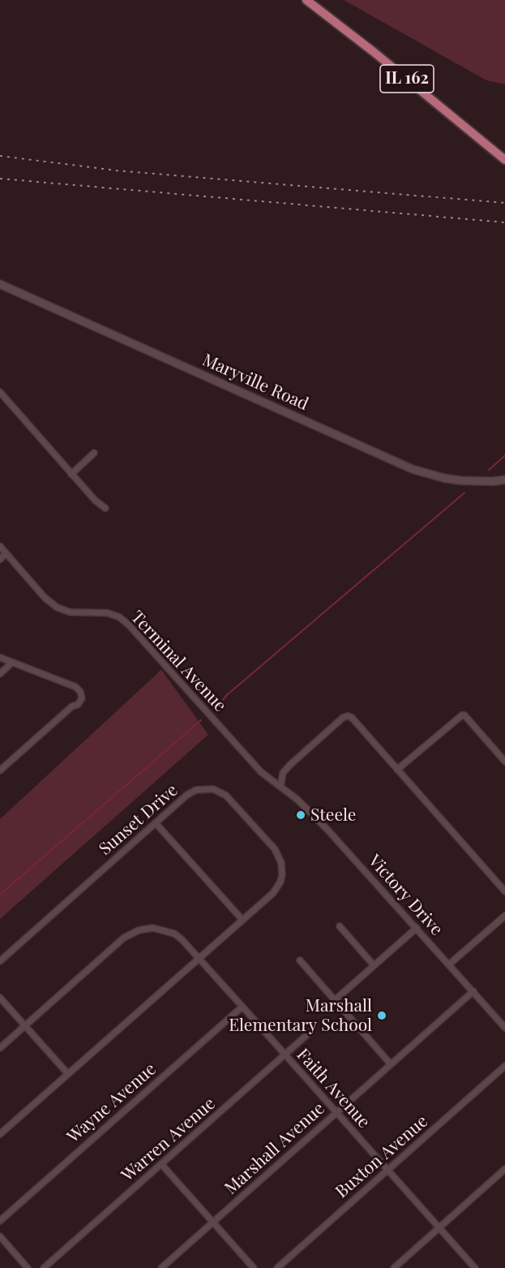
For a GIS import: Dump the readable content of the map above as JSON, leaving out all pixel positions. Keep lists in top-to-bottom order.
{
  "streets": {
    "main road": ["IL 162", "Maryville Road"],
    "street": [
      "Terminal Avenue",
      "Sunset Drive",
      "Victory Drive",
      "Faith Avenue",
      "Wayne Avenue",
      "Warren Avenue",
      "Marshall Avenue",
      "Buxton Avenue"
    ]
  },
  "crossings": [
    ["Terminal Avenue", "Victory Drive"],
    ["Sunset Drive", "Faith Avenue"],
    ["Victory Drive", "Marshall Avenue"],
    ["Faith Avenue", "Wayne Avenue"],
    ["Faith Avenue", "Warren Avenue"],
    ["Faith Avenue", "Marshall Avenue"],
    ["Faith Avenue", "Buxton Avenue"]
  ],
  "places": ["Steele", "Marshall Elementary School"]
}
